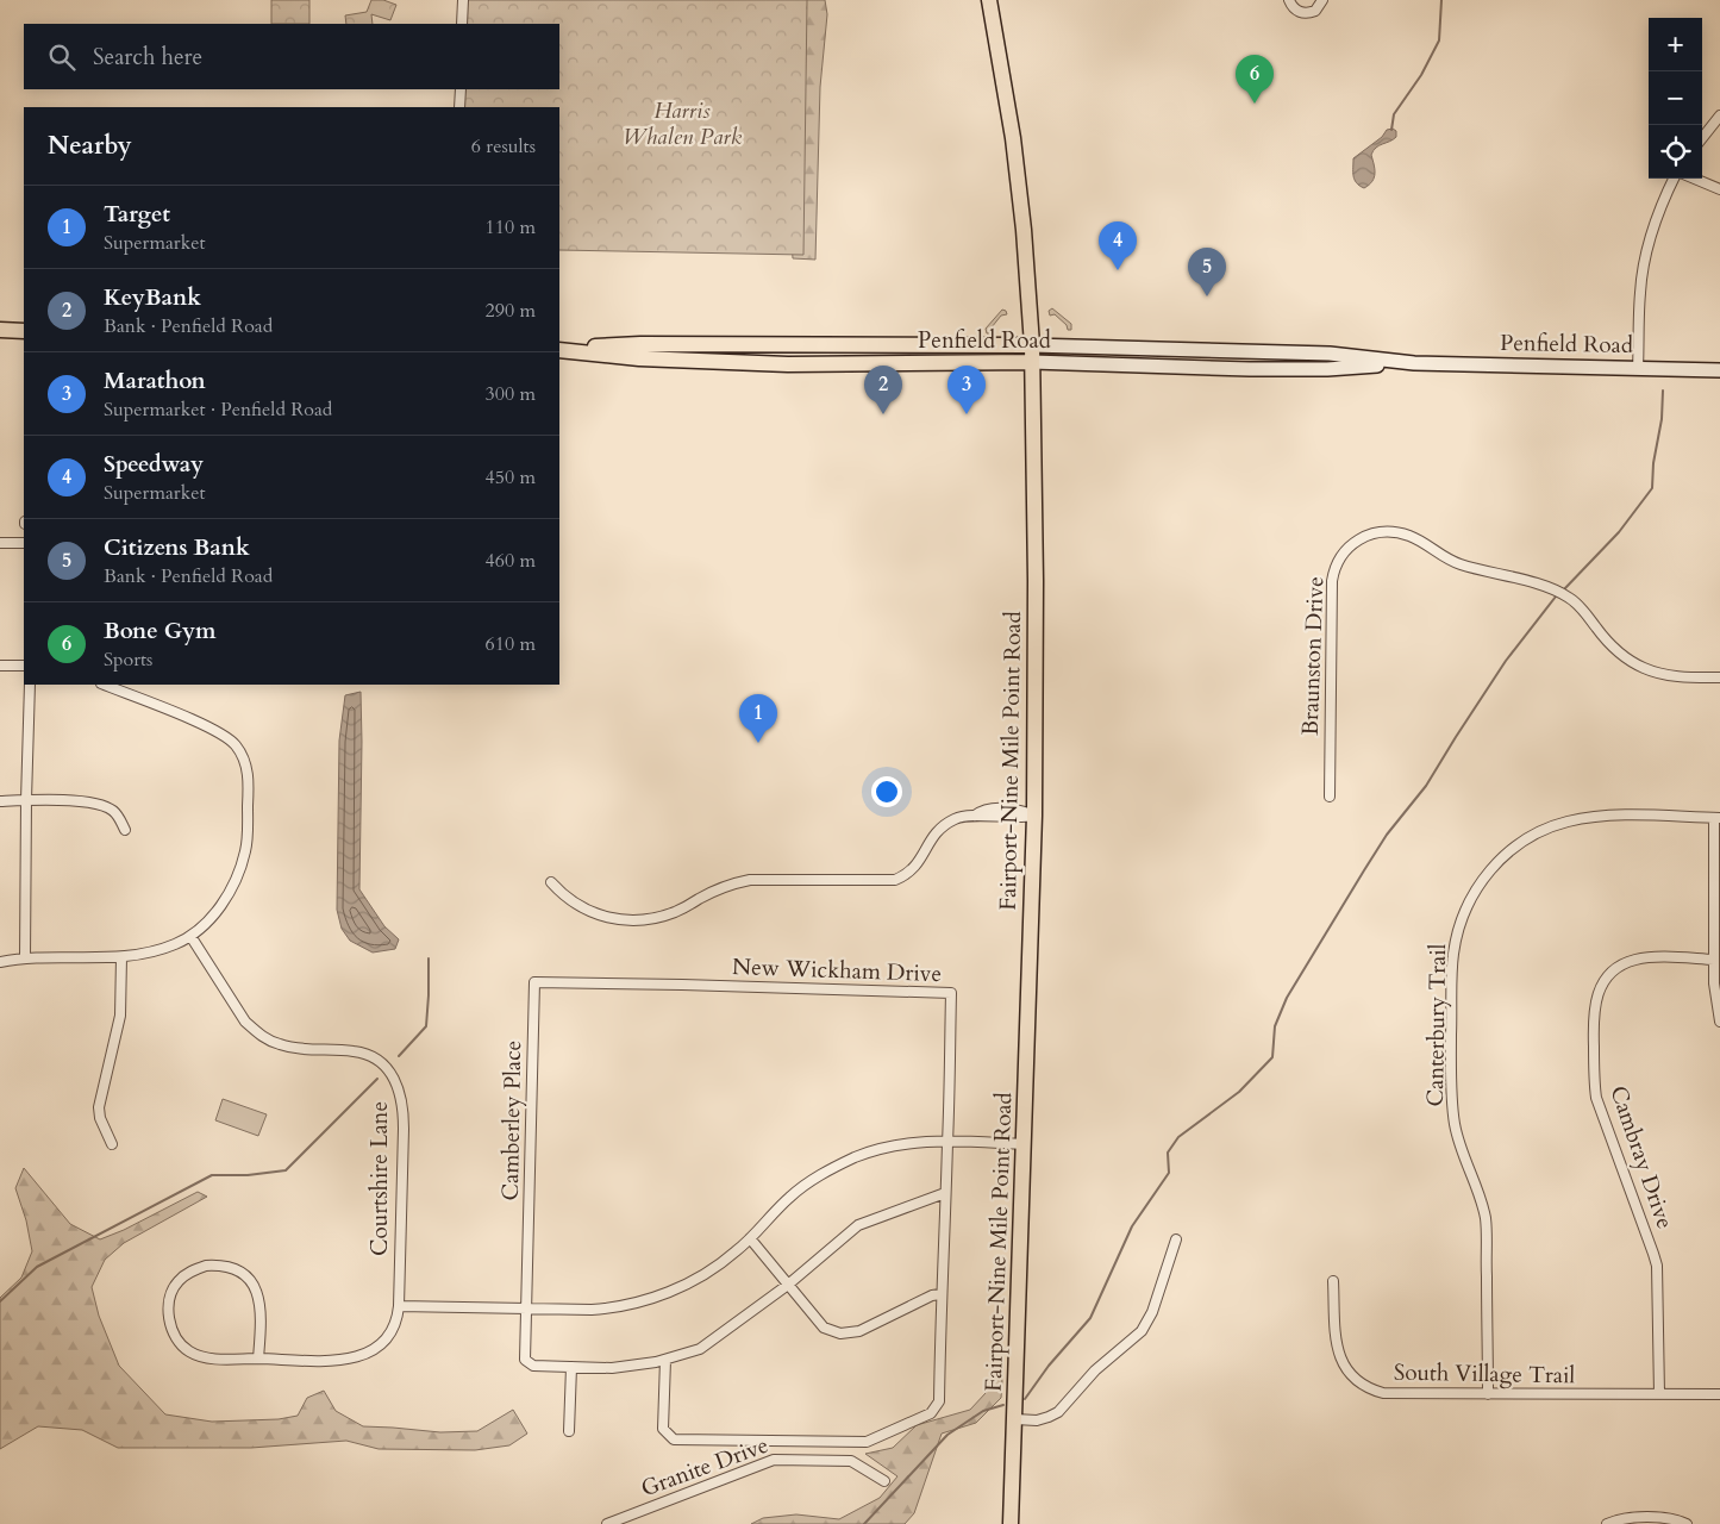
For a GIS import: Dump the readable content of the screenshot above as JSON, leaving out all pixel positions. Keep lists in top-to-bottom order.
{
  "streets": {
    "main road": ["Penfield Road", "Fairport-Nine Mile Point Road"],
    "street": [
      "Braunston Drive",
      "New Wickham Drive",
      "Canterbury Trail",
      "Camberley Place",
      "Cambray Drive",
      "Courtshire Lane",
      "South Village Trail",
      "Granite Drive"
    ]
  },
  "crossings": [
    ["Penfield Road", "Fairport-Nine Mile Point Road"],
    ["New Wickham Drive", "Camberley Place"],
    ["Canterbury Trail", "South Village Trail"],
    ["Cambray Drive", "South Village Trail"]
  ],
  "parks": ["Harris Whalen Park"],
  "page": {
    "map_buttons": ["+", "−"],
    "search": "Search here",
    "pins": [
      "6",
      "4",
      "5",
      "2",
      "3",
      "1"
    ],
    "heading": ["Nearby", "6 results"],
    "list": [
      {
        "mark": "1",
        "name": "Target",
        "note": "Supermarket",
        "value": "110 m"
      },
      {
        "mark": "2",
        "name": "KeyBank",
        "note": "Bank · Penfield Road",
        "value": "290 m"
      },
      {
        "mark": "3",
        "name": "Marathon",
        "note": "Supermarket · Penfield Road",
        "value": "300 m"
      },
      {
        "mark": "4",
        "name": "Speedway",
        "note": "Supermarket",
        "value": "450 m"
      },
      {
        "mark": "5",
        "name": "Citizens Bank",
        "note": "Bank · Penfield Road",
        "value": "460 m"
      },
      {
        "mark": "6",
        "name": "Bone Gym",
        "note": "Sports",
        "value": "610 m"
      }
    ]
  }
}
